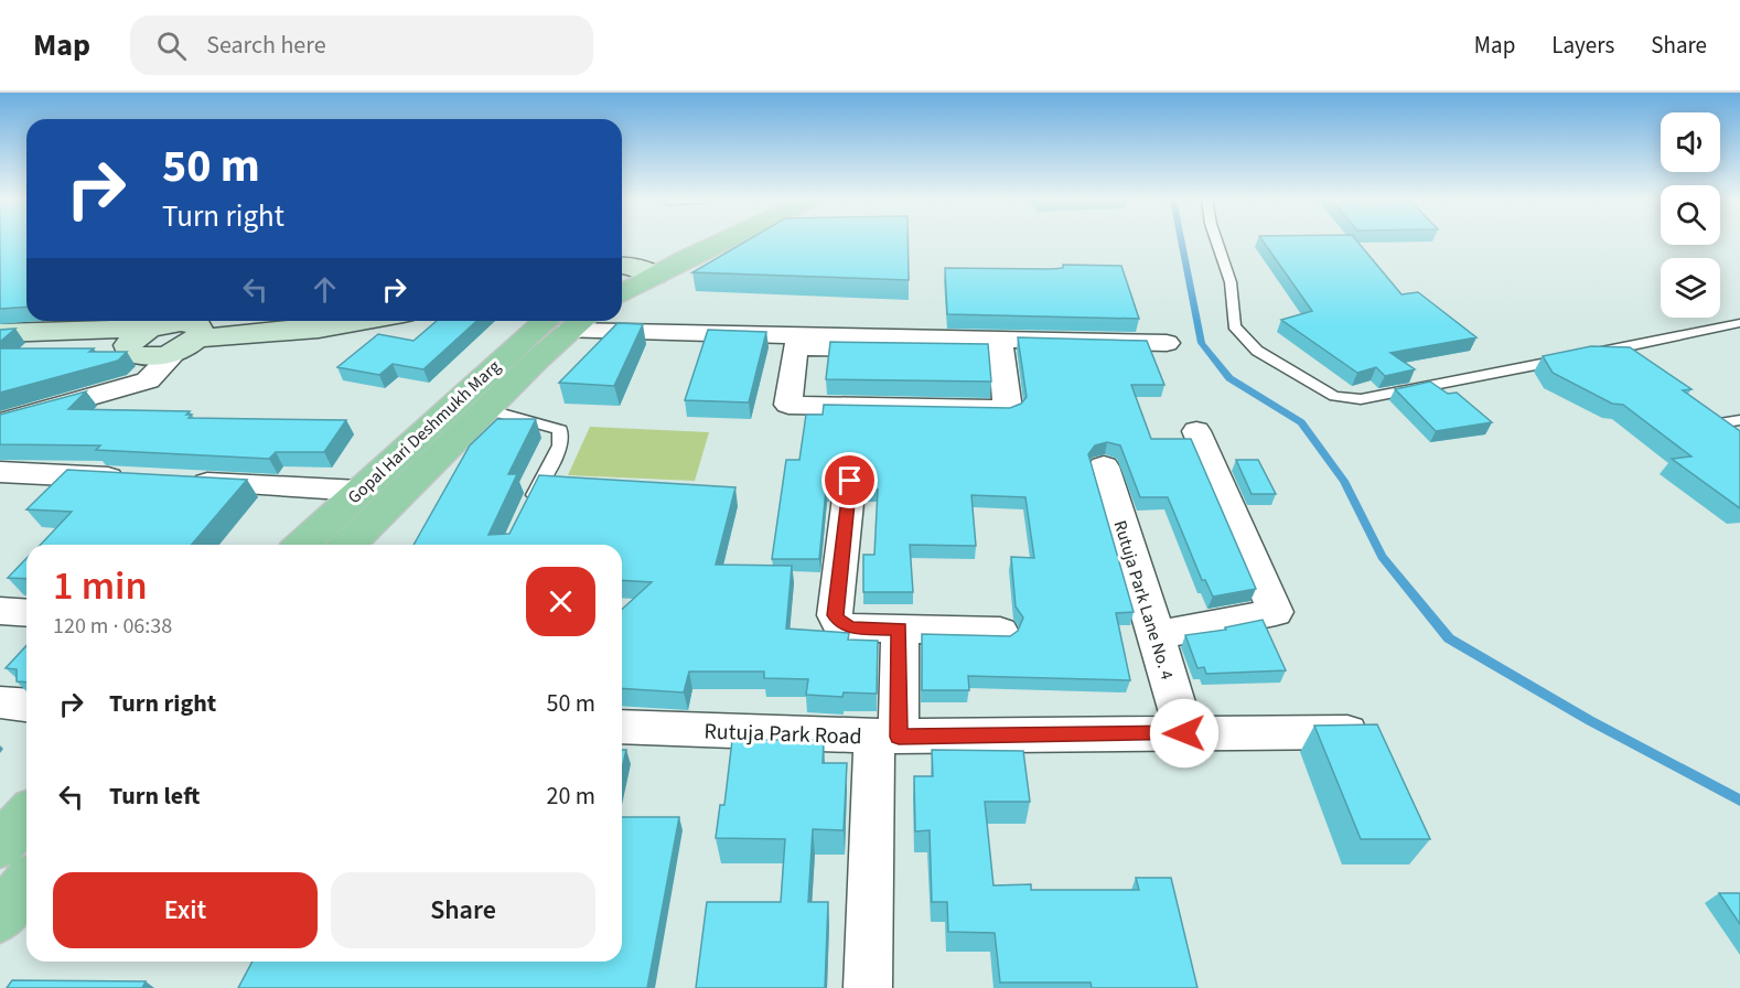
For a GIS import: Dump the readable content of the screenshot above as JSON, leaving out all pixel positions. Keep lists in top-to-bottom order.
{
  "streets": {
    "main road": ["Gopal Hari Deshmukh Marg"],
    "street": ["Rutuja Park Lane No. 4", "Rutuja Park Road"]
  },
  "crossings": [
    ["Rutuja Park Lane No. 4", "Rutuja Park Road"]
  ],
  "page": {
    "header": "Map",
    "search": "Search here",
    "nav": ["Map", "Layers", "Share"],
    "turn": ["50 m", "Turn right"],
    "heading": ["1 min", "120 m · 06:38"],
    "list": [
      {
        "name": "Turn right",
        "value": "50 m"
      },
      {
        "name": "Turn left",
        "value": "20 m"
      }
    ],
    "buttons": ["Exit", "Share"]
  }
}
